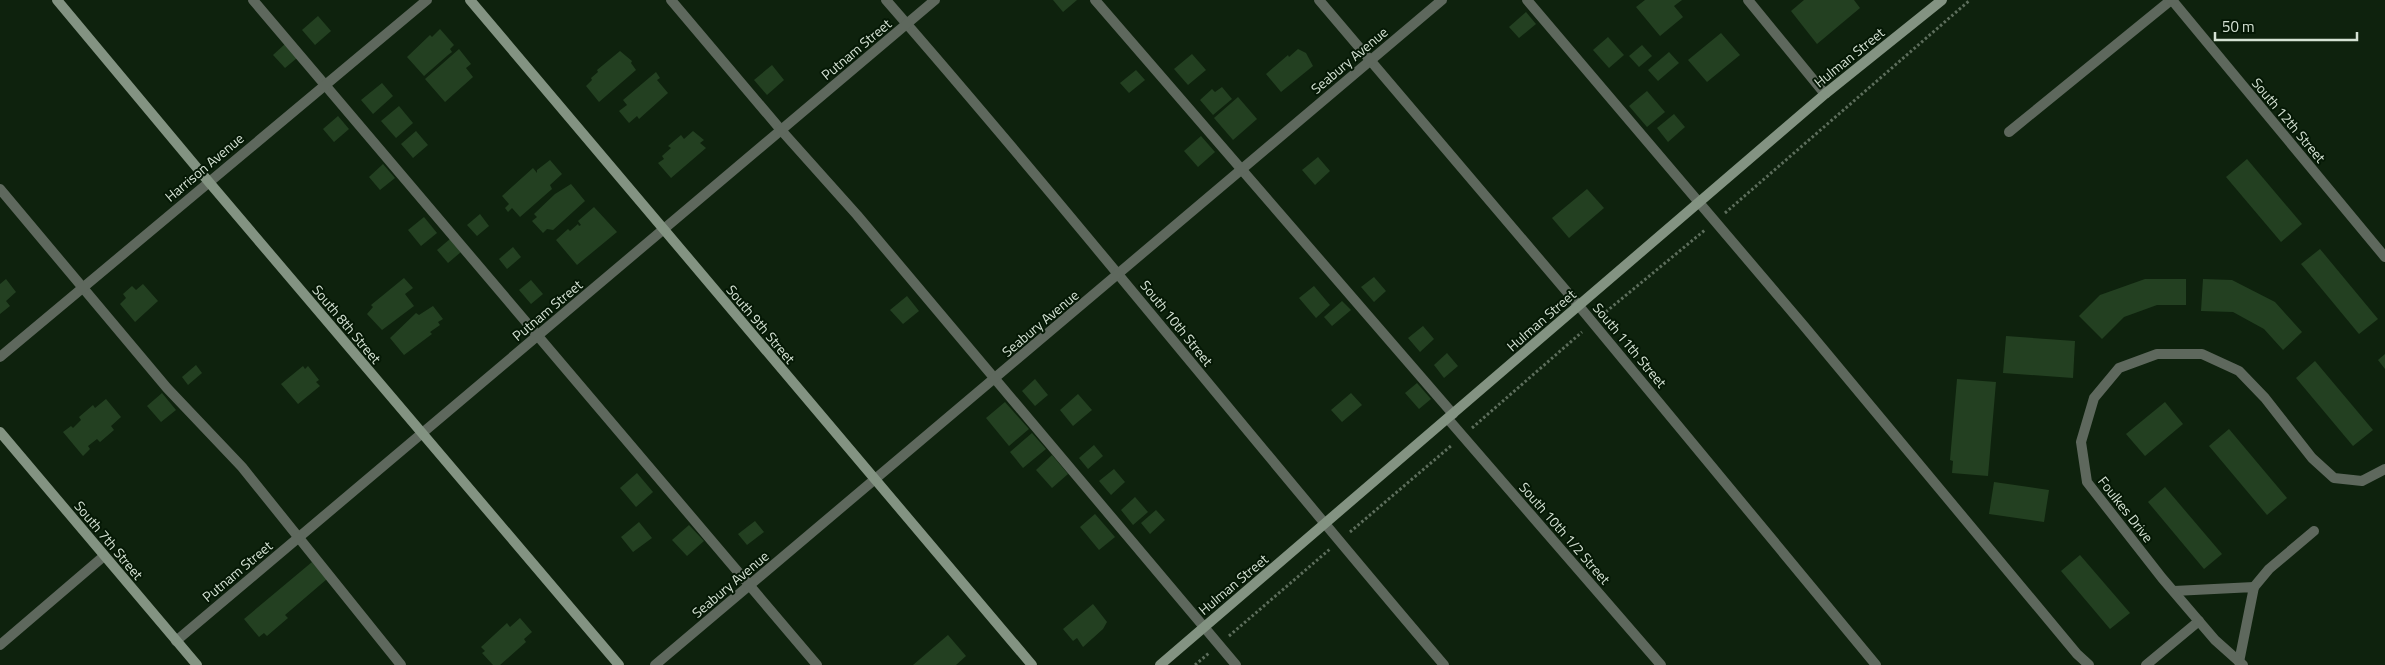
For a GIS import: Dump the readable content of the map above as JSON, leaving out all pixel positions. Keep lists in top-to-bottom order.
{
  "streets": {
    "street": [
      "Putnam Street",
      "Hulman Street",
      "Seabury Avenue",
      "South 12th Street",
      "Harrison Avenue",
      "South 10th Street",
      "South 8th Street",
      "South 9th Street",
      "South 11th Street",
      "Foulkes Drive",
      "South 10th 1/2 Street",
      "South 7th Street"
    ]
  },
  "crossings": [
    ["Putnam Street", "South 10th Street"],
    ["Putnam Street", "South 8th Street"],
    ["Putnam Street", "South 9th Street"],
    ["Putnam Street", "South 7th Street"],
    ["Hulman Street", "South 10th Street"],
    ["Hulman Street", "South 11th Street"],
    ["Hulman Street", "South 10th 1/2 Street"],
    ["Seabury Avenue", "South 10th Street"],
    ["Seabury Avenue", "South 9th Street"],
    ["Seabury Avenue", "South 11th Street"],
    ["Seabury Avenue", "South 10th 1/2 Street"],
    ["Harrison Avenue", "South 8th Street"]
  ],
  "scale_bar": "50 m"
}
